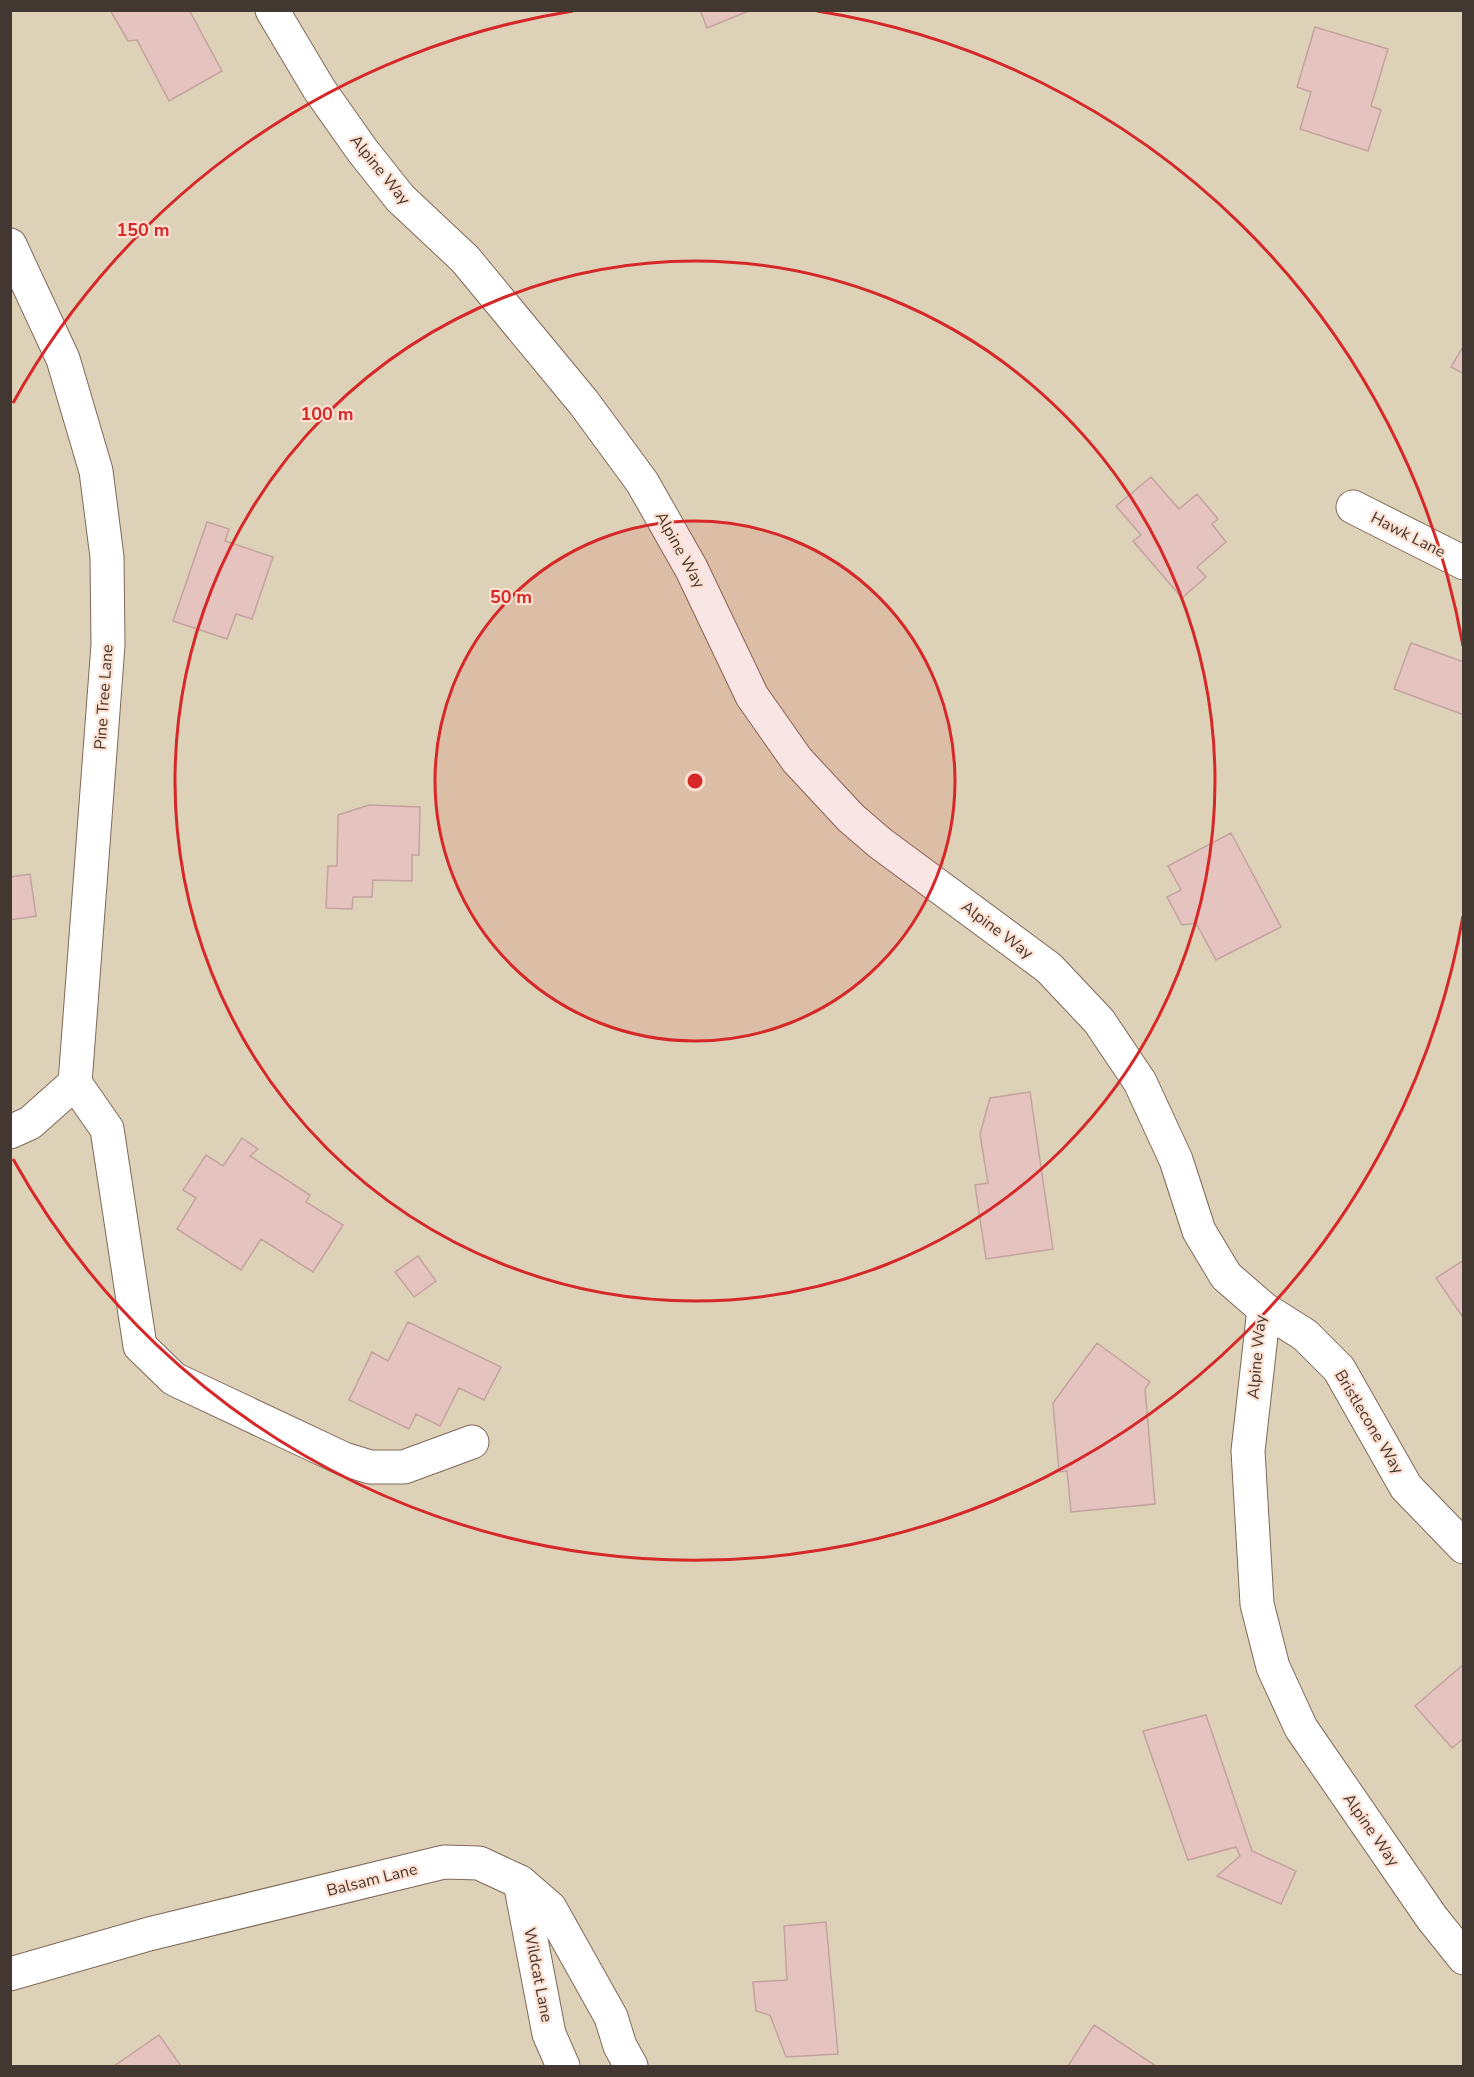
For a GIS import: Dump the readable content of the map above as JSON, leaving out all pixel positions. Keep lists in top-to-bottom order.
{
  "streets": {
    "street": [
      "Alpine Way",
      "Hawk Lane",
      "Pine Tree Lane",
      "Bristlecone Way",
      "Balsam Lane",
      "Wildcat Lane"
    ]
  },
  "crossings": [
    ["Alpine Way", "Bristlecone Way"],
    ["Balsam Lane", "Wildcat Lane"]
  ],
  "rings": ["150 m", "100 m", "50 m"]
}
